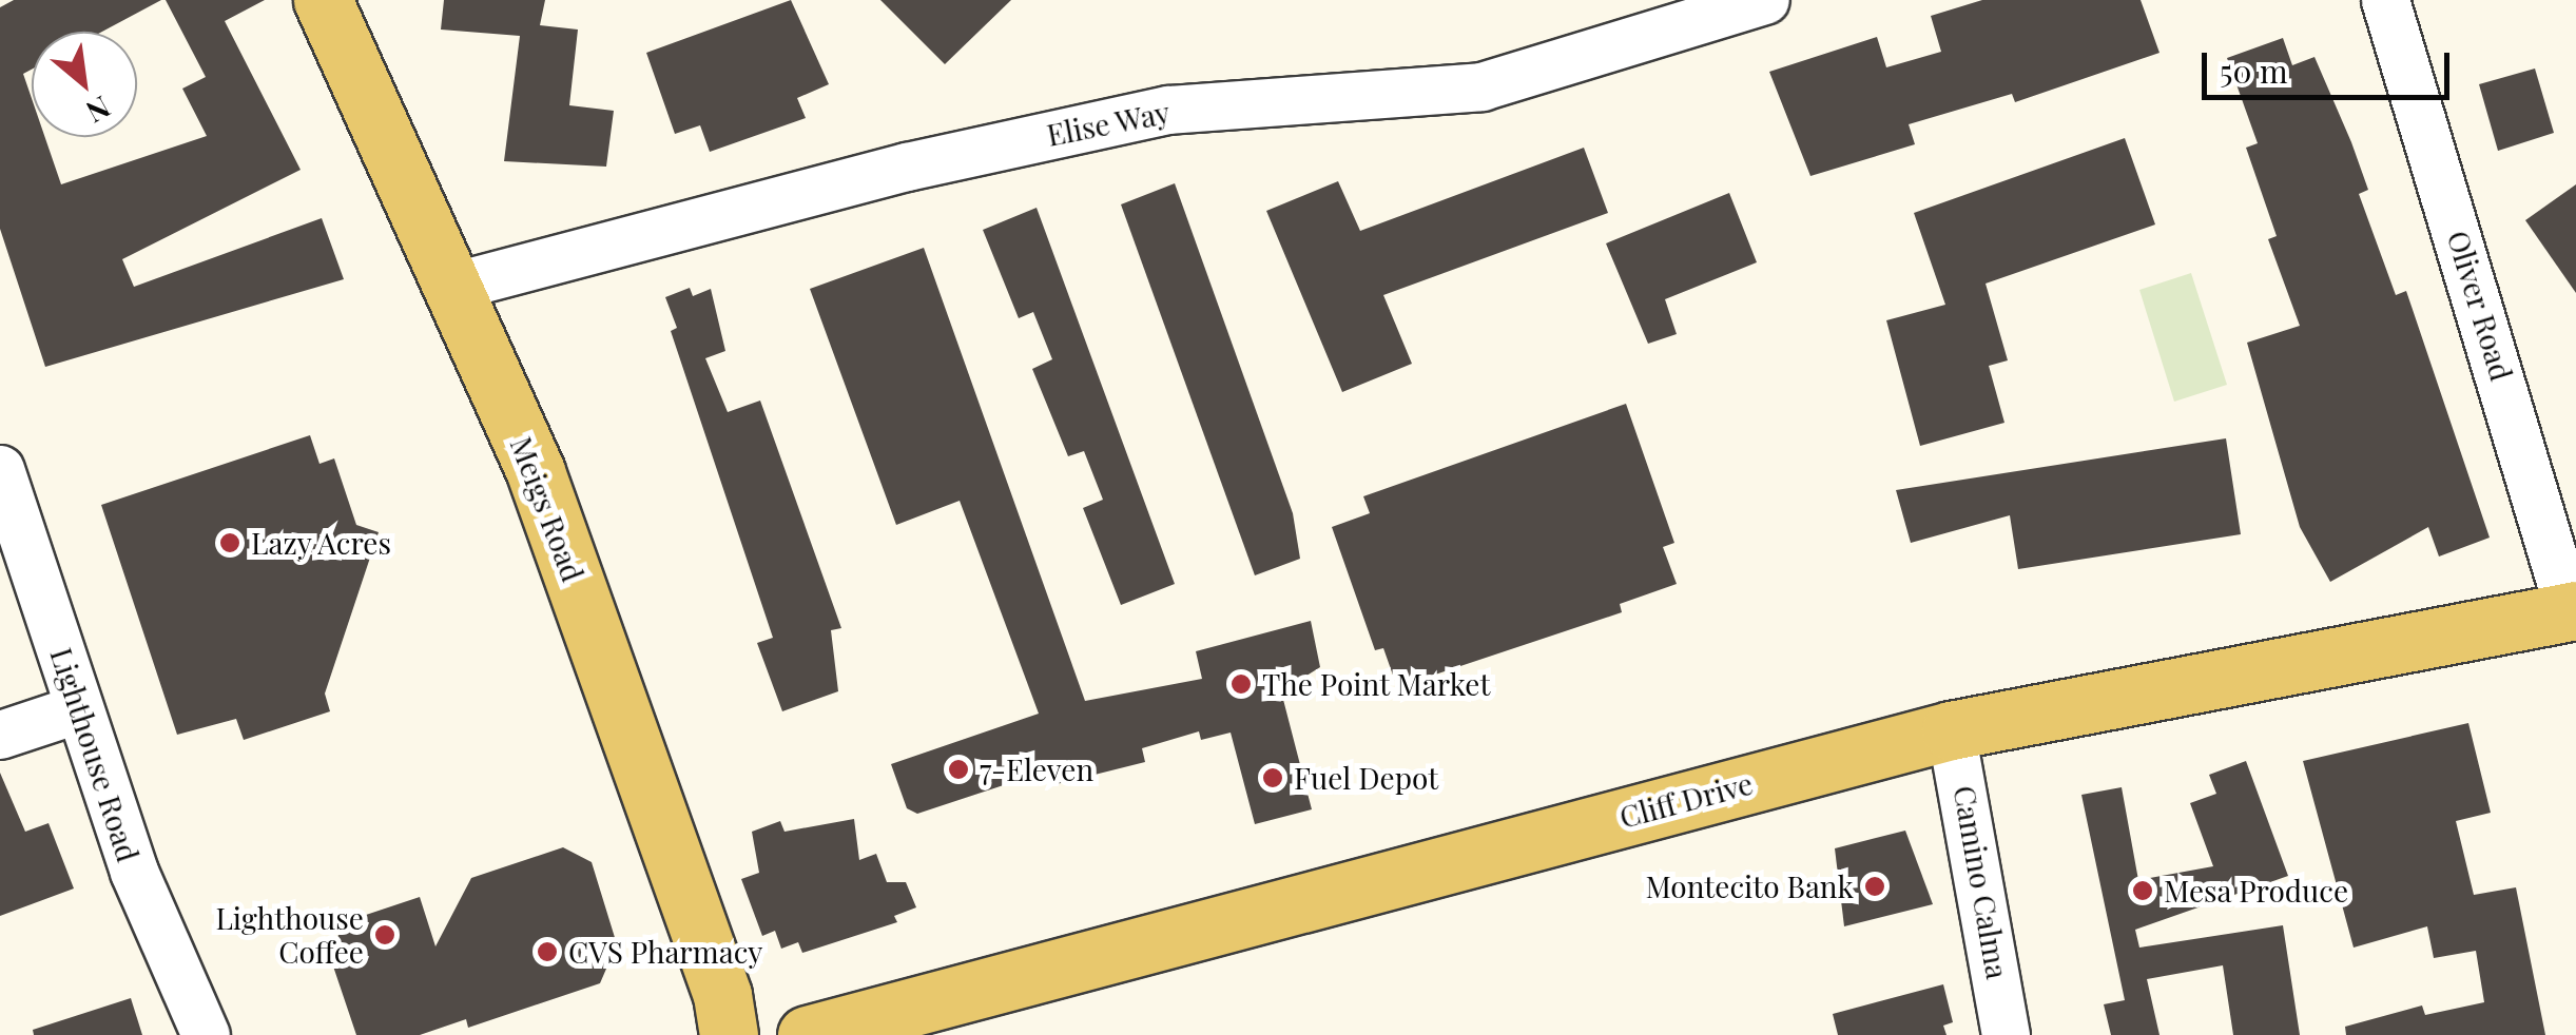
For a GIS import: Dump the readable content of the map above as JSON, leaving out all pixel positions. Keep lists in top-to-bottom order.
{
  "streets": {
    "main road": ["Meigs Road", "Cliff Drive"],
    "street": [
      "Elise Way",
      "Oliver Road",
      "Lighthouse Road",
      "Camino Calma"
    ]
  },
  "crossings": [
    ["Elise Way", "Meigs Road"],
    ["Oliver Road", "Cliff Drive"],
    ["Cliff Drive", "Camino Calma"]
  ],
  "places": [
    "Lazy Acres",
    "The Point Market",
    "7-Eleven",
    "Fuel Depot",
    "Montecito Bank",
    "Mesa Produce",
    "Lighthouse Coffee",
    "CVS Pharmacy"
  ],
  "scale_bar": "50 m",
  "north": "bottom right"
}
